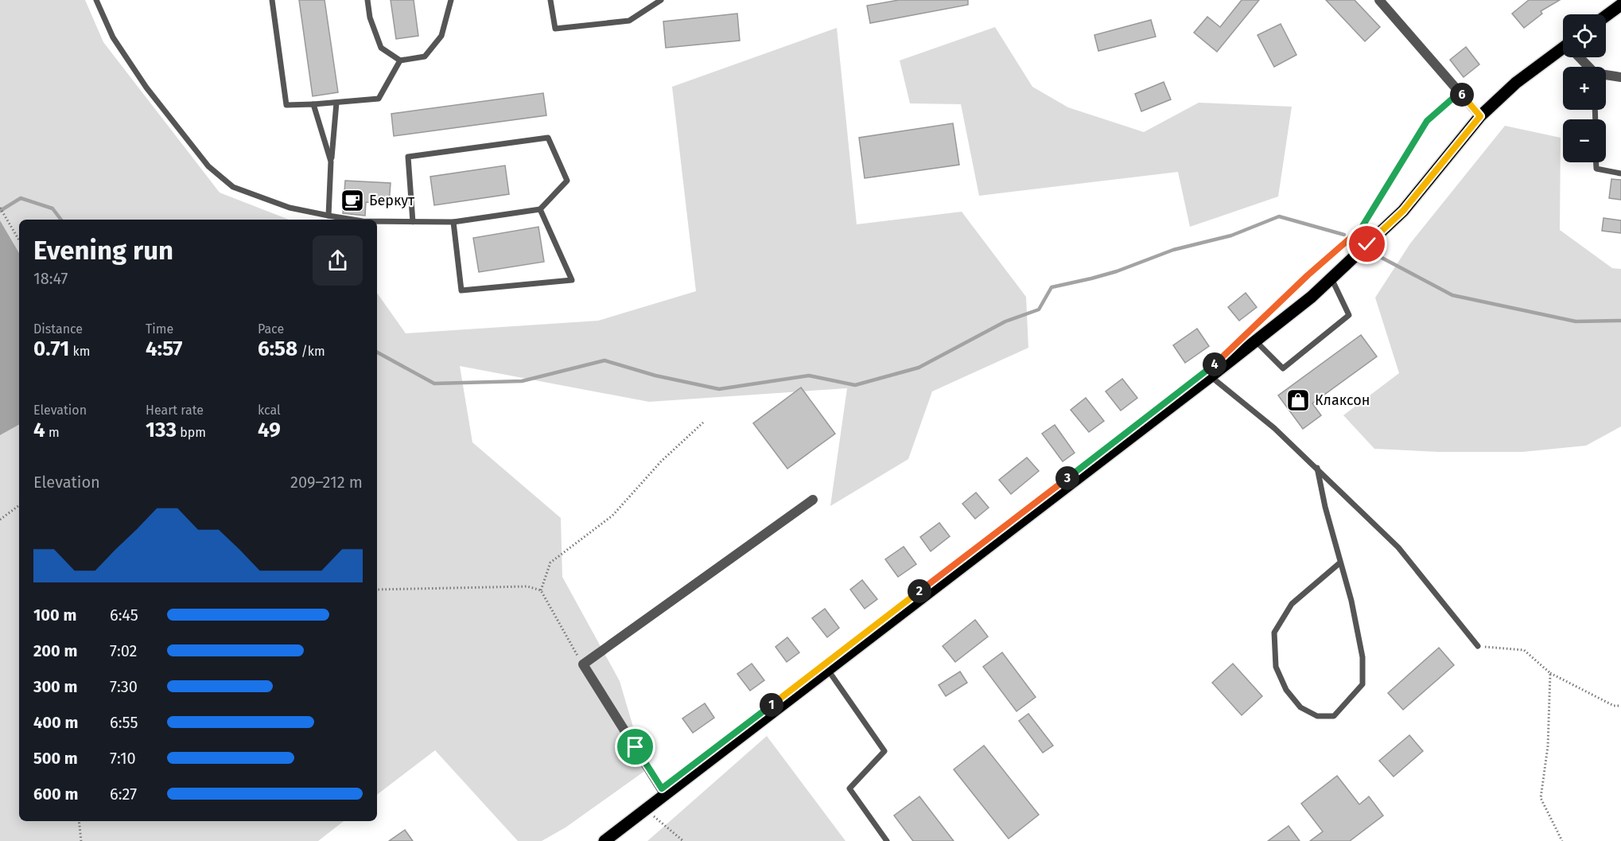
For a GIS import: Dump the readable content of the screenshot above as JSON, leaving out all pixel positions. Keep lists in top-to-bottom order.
{
  "places": {
    "cafe": ["Беркут"],
    "shop": ["Клаксон"]
  },
  "page": {
    "map_buttons": ["+", "−"],
    "pins": [
      "6",
      "4",
      "3",
      "2",
      "1"
    ],
    "heading": ["Evening run", "18:47"],
    "stats": [
      ["Distance", "0.71 km"],
      ["Time", "4:57"],
      ["Pace", "6:58 /km"],
      ["Elevation", "4 m"],
      ["Heart rate", "133 bpm"],
      ["kcal", "49"]
    ],
    "chart": ["Elevation", "209–212 m"],
    "list": [
      {
        "name": "100 m",
        "note": "6:45"
      },
      {
        "name": "200 m",
        "note": "7:02"
      },
      {
        "name": "300 m",
        "note": "7:30"
      },
      {
        "name": "400 m",
        "note": "6:55"
      },
      {
        "name": "500 m",
        "note": "7:10"
      },
      {
        "name": "600 m",
        "note": "6:27"
      }
    ]
  }
}
